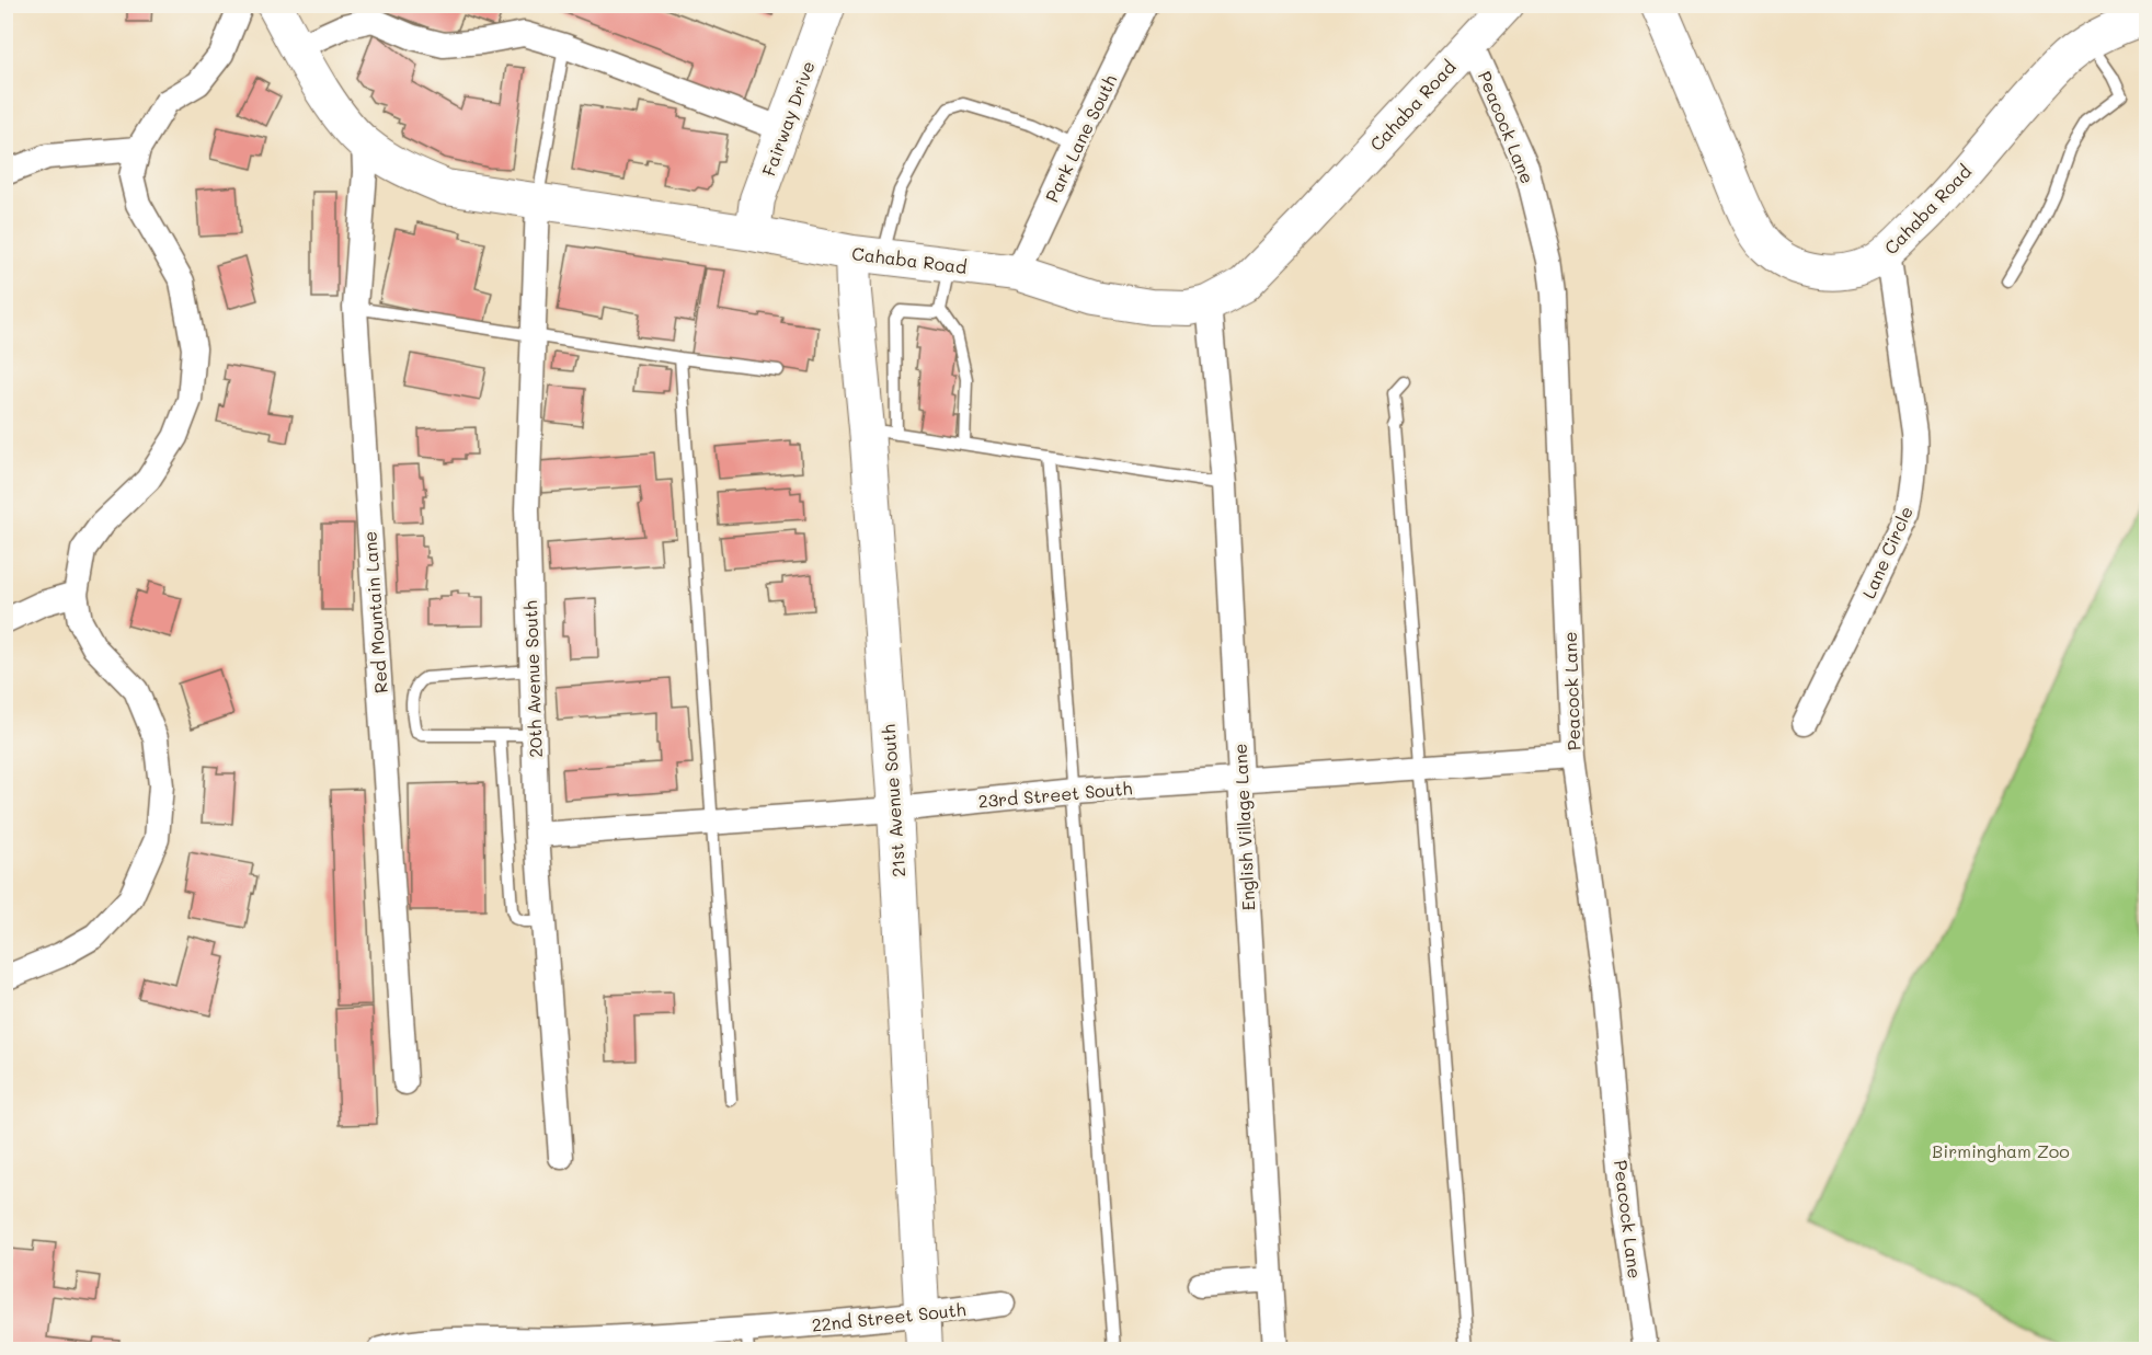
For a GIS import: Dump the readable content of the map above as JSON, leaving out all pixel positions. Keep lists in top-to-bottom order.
{
  "streets": {
    "street": [
      "Cahaba Road",
      "Fairway Drive",
      "Peacock Lane",
      "Park Lane South",
      "Lane Circle",
      "Red Mountain Lane",
      "20th Avenue South",
      "23rd Street South",
      "21st Avenue South",
      "English Village Lane",
      "22nd Street South"
    ]
  },
  "crossings": [
    ["Cahaba Road", "Fairway Drive"],
    ["Cahaba Road", "Peacock Lane"],
    ["Cahaba Road", "Park Lane South"],
    ["Cahaba Road", "Lane Circle"],
    ["Cahaba Road", "Red Mountain Lane"],
    ["Cahaba Road", "20th Avenue South"],
    ["Cahaba Road", "21st Avenue South"],
    ["Cahaba Road", "English Village Lane"],
    ["Peacock Lane", "23rd Street South"],
    ["20th Avenue South", "23rd Street South"],
    ["23rd Street South", "21st Avenue South"],
    ["23rd Street South", "English Village Lane"],
    ["21st Avenue South", "22nd Street South"]
  ],
  "parks": ["Birmingham Zoo"]
}
